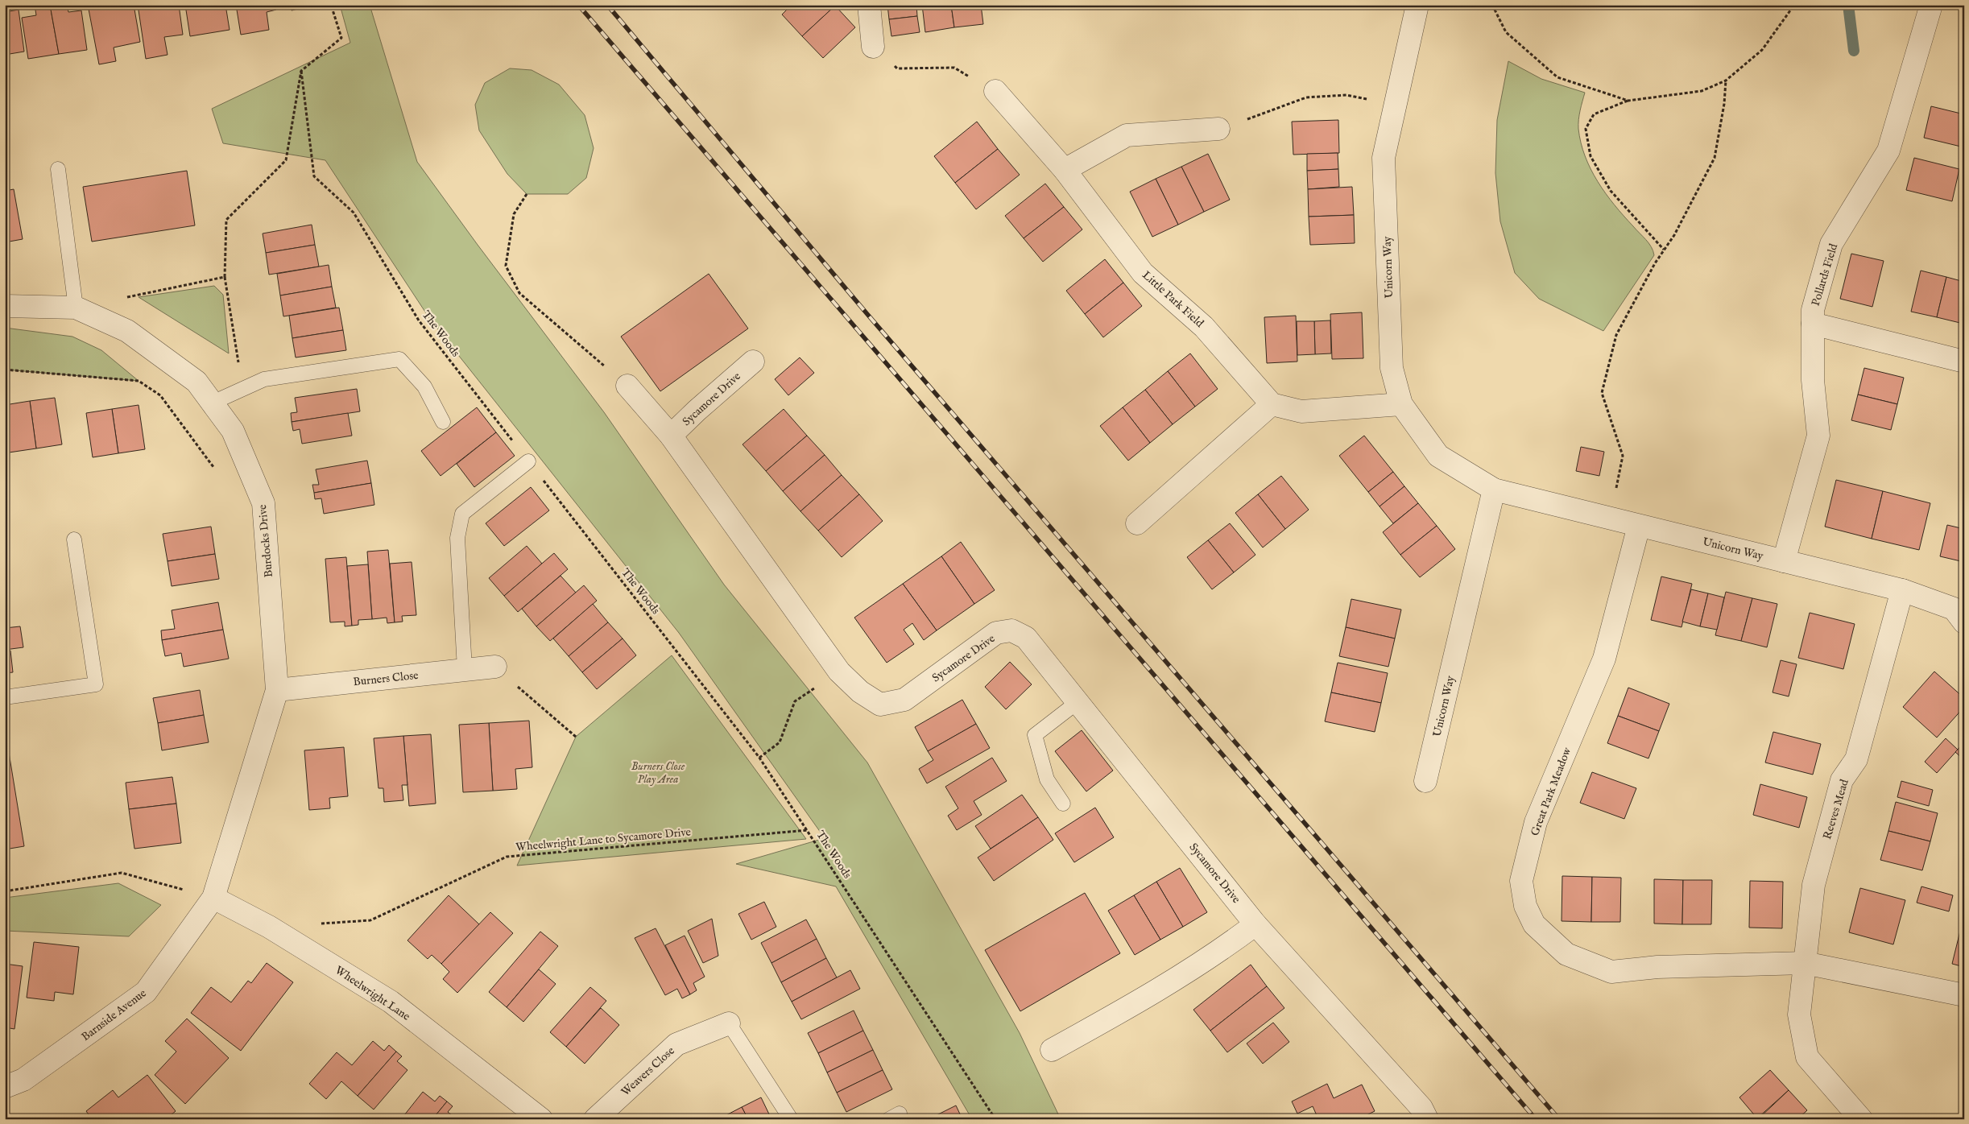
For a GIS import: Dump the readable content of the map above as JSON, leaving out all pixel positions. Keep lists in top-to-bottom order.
{
  "streets": {
    "street": [
      "Unicorn Way",
      "Pollards Field",
      "Little Park Field",
      "Sycamore Drive",
      "Burdocks Drive",
      "Burners Close",
      "Great Park Meadow",
      "Reeves Mead",
      "Wheelwright Lane",
      "Barnside Avenue",
      "Weavers Close"
    ],
    "path": ["The Woods", "Wheelwright Lane to Sycamore Drive"]
  },
  "crossings": [
    ["Unicorn Way", "Pollards Field"],
    ["Unicorn Way", "Great Park Meadow"],
    ["Unicorn Way", "Reeves Mead"],
    ["The Woods", "Wheelwright Lane to Sycamore Drive"],
    ["Burdocks Drive", "Burners Close"],
    ["Burdocks Drive", "Wheelwright Lane"],
    ["Burdocks Drive", "Barnside Avenue"],
    ["Great Park Meadow", "Reeves Mead"],
    ["Wheelwright Lane", "Barnside Avenue"]
  ],
  "parks": ["Burners Close Play Area"]
}
